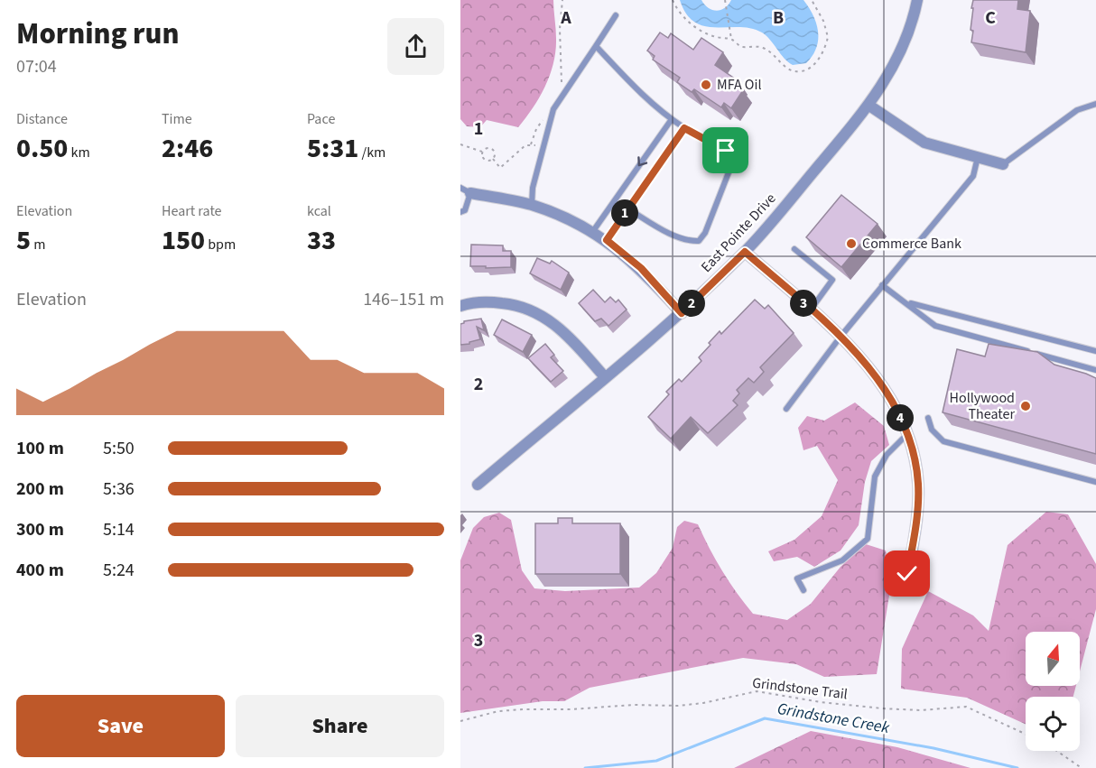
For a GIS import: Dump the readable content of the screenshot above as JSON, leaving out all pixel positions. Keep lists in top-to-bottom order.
{
  "streets": {
    "street": ["East Pointe Drive"],
    "path": ["Grindstone Trail"]
  },
  "water": ["Grindstone Creek"],
  "places": ["MFA Oil", "Commerce Bank", "Hollywood Theater"],
  "north": "top",
  "page": {
    "heading": ["Morning run", "07:04"],
    "stats": [
      ["Distance", "0.50 km"],
      ["Time", "2:46"],
      ["Pace", "5:31 /km"],
      ["Elevation", "5 m"],
      ["Heart rate", "150 bpm"],
      ["kcal", "33"]
    ],
    "pins": [
      "1",
      "2",
      "3",
      "4"
    ],
    "chart": ["Elevation", "146–151 m"],
    "list": [
      {
        "name": "100 m",
        "note": "5:50"
      },
      {
        "name": "200 m",
        "note": "5:36"
      },
      {
        "name": "300 m",
        "note": "5:14"
      },
      {
        "name": "400 m",
        "note": "5:24"
      }
    ],
    "buttons": ["Save", "Share"]
  },
  "grid": {
    "columns": ["A", "B", "C"],
    "rows": ["1", "2", "3"]
  }
}
